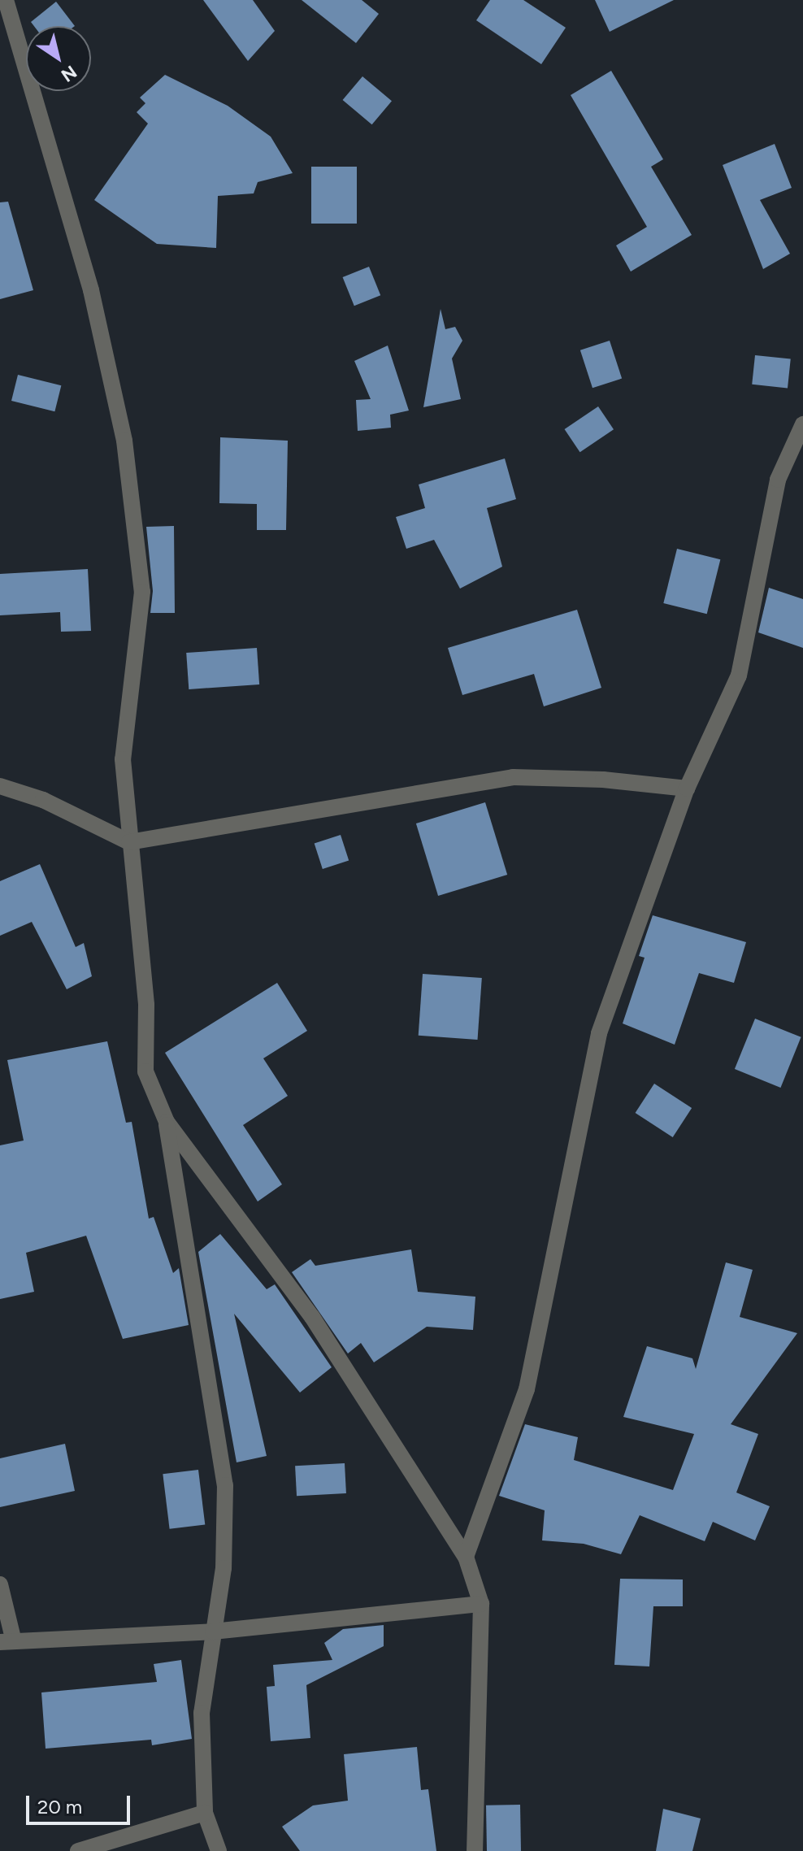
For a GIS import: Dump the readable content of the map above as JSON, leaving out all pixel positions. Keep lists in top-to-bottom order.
{
  "scale_bar": "20 m",
  "north": "bottom right"
}
